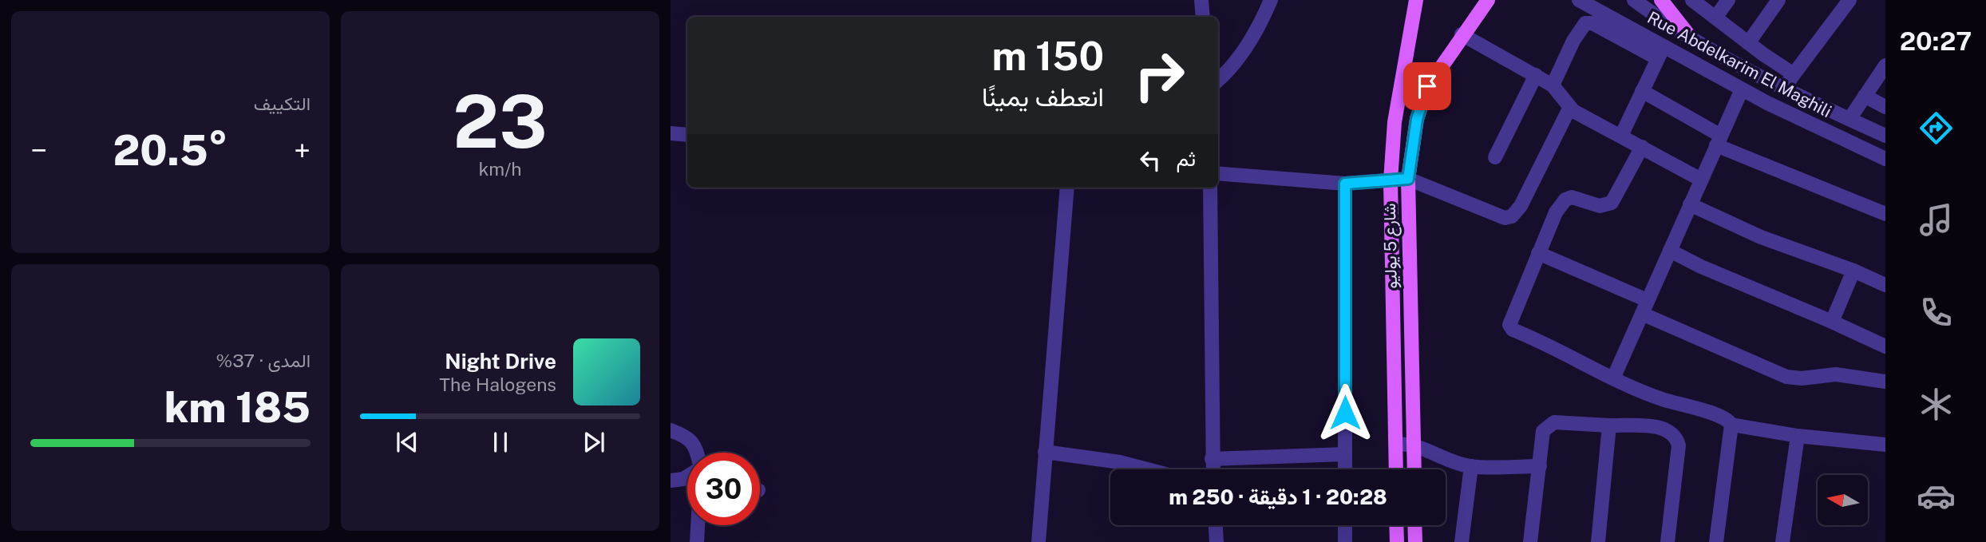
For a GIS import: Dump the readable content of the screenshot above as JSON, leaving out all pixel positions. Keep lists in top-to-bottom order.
{
  "streets": {
    "main road": ["شارع 5 يوليو"],
    "street": ["Rue Abdelkarim El Maghili"]
  },
  "north": "left",
  "page": {
    "tabs": "20:27",
    "tile": [
      ["23", "km/h"],
      "التكييف",
      ["المدى · 37%", "185 km"]
    ],
    "turn": ["150 m", "انعطف يمينًا"],
    "heat": ["−", "20.5°", "+"],
    "then": "ثم",
    "song": ["Night Drive", "The Halogens"],
    "limit": "30",
    "trip": "20:28 · 1 دقيقة · 250 m"
  }
}
